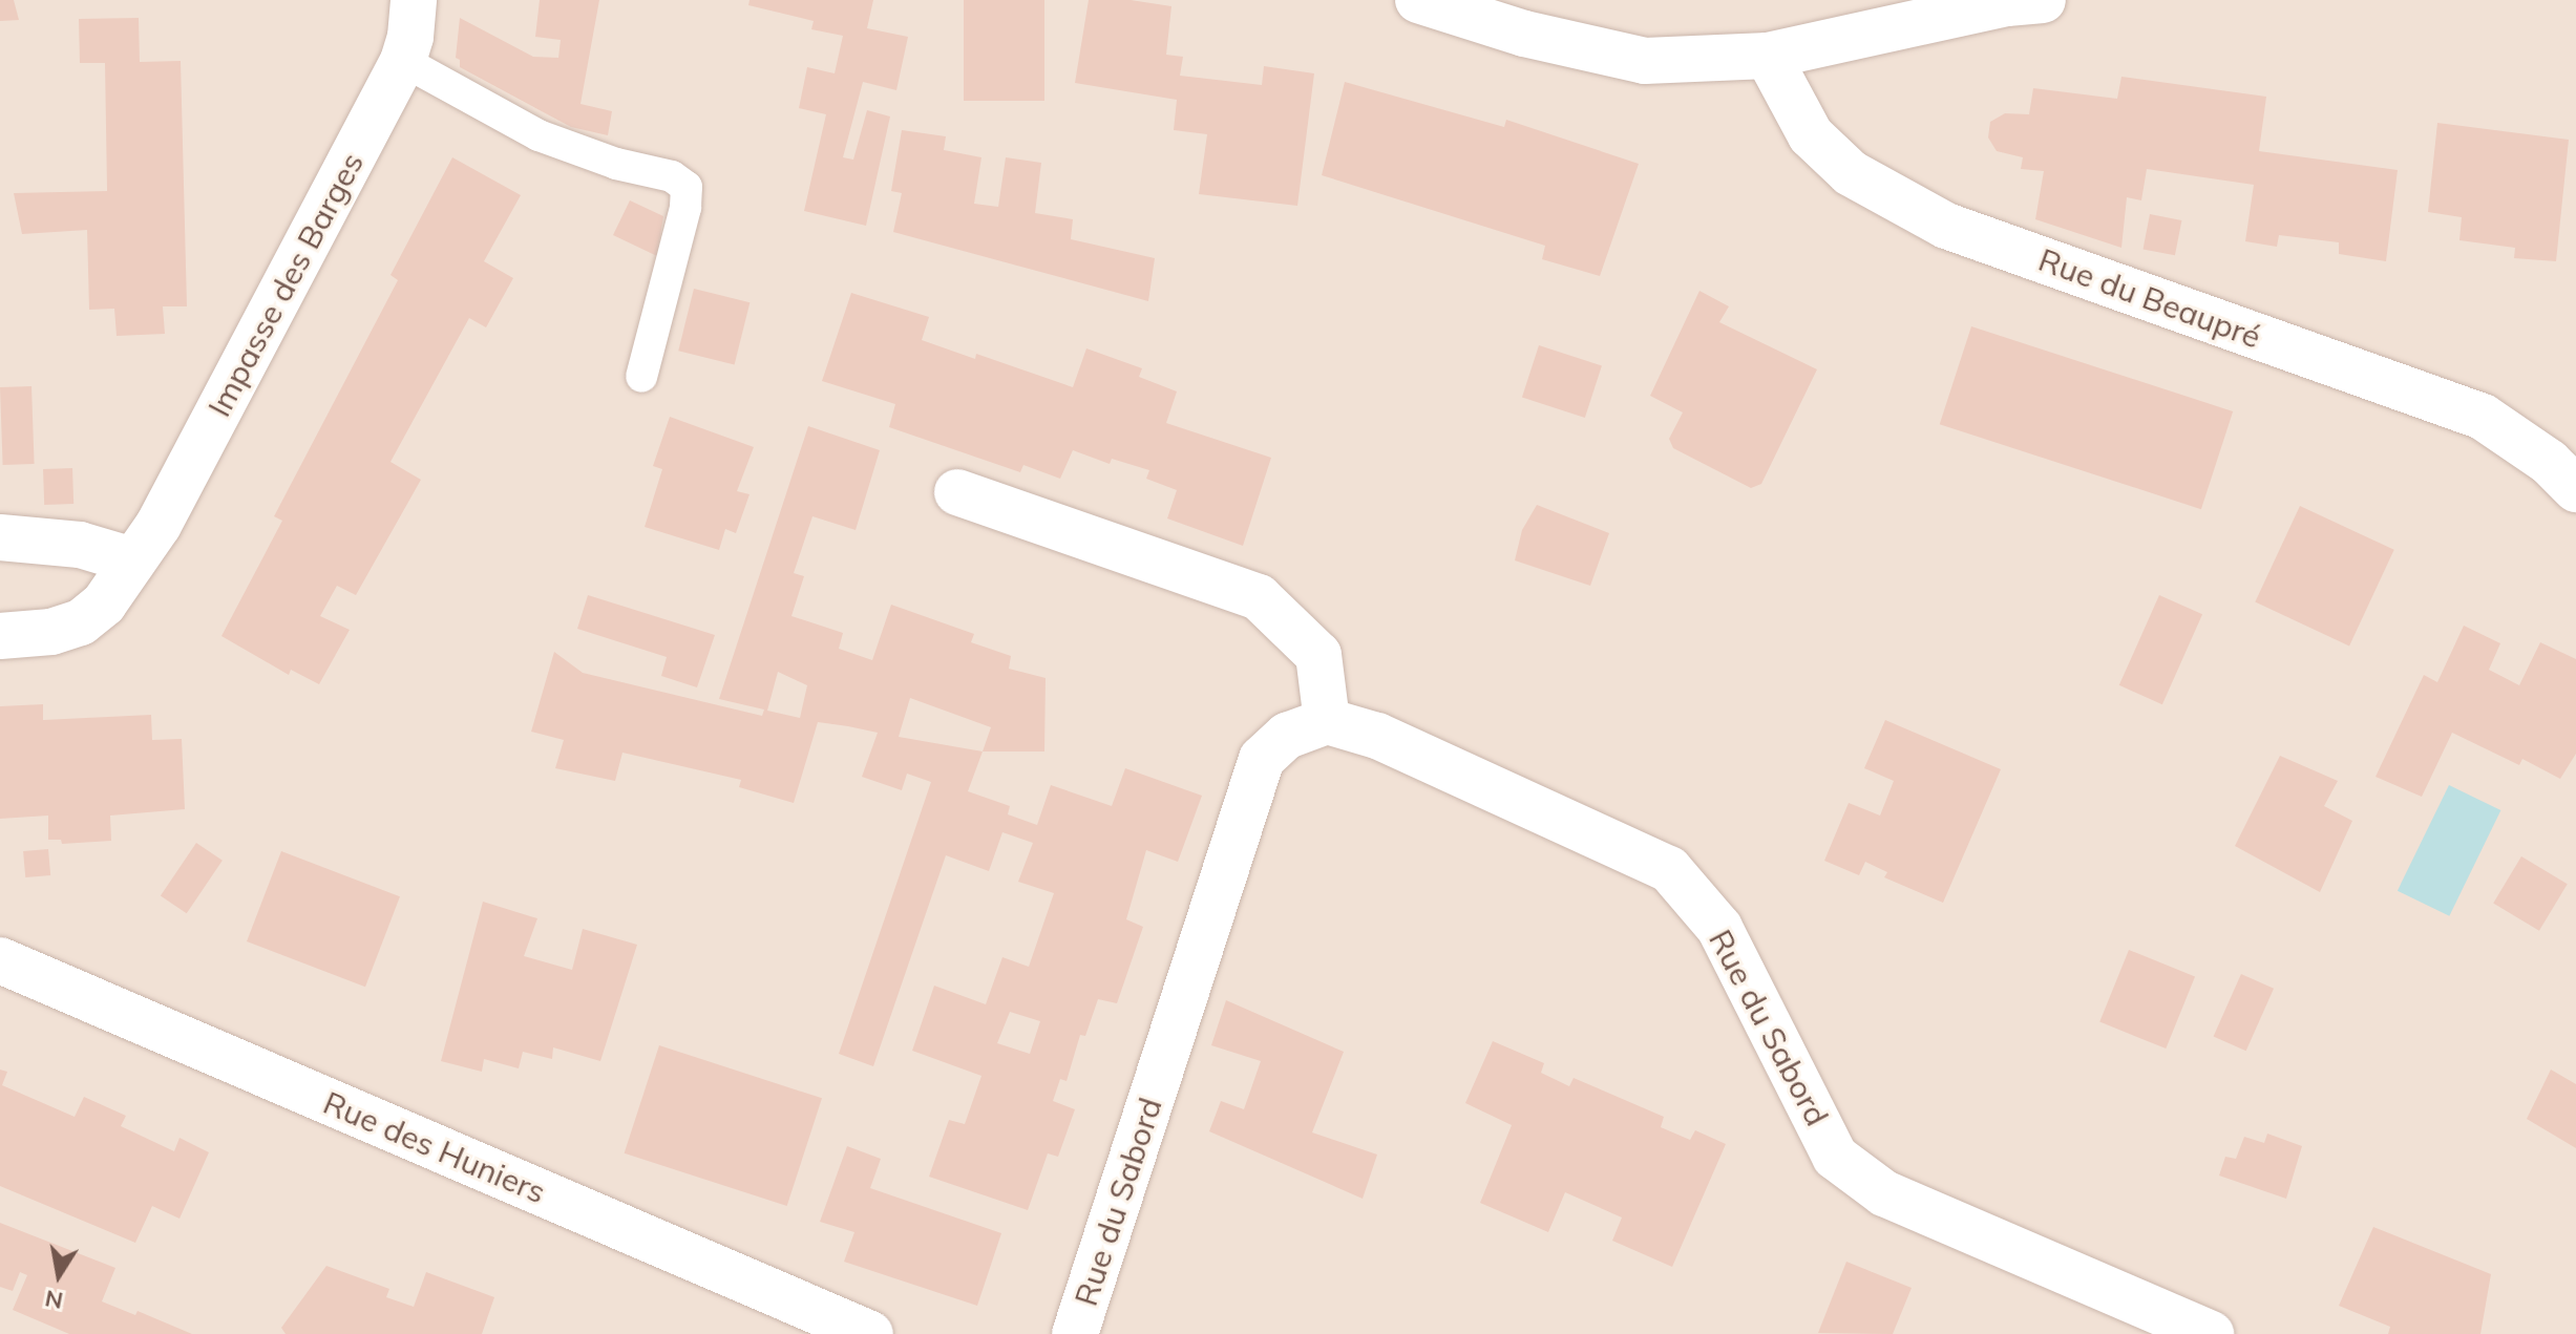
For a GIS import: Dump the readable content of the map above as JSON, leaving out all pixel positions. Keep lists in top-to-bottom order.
{
  "streets": {
    "street": [
      "Impasse des Barges",
      "Rue du Beaupré",
      "Rue du Sabord",
      "Rue des Huniers"
    ]
  },
  "north": "bottom"
}
